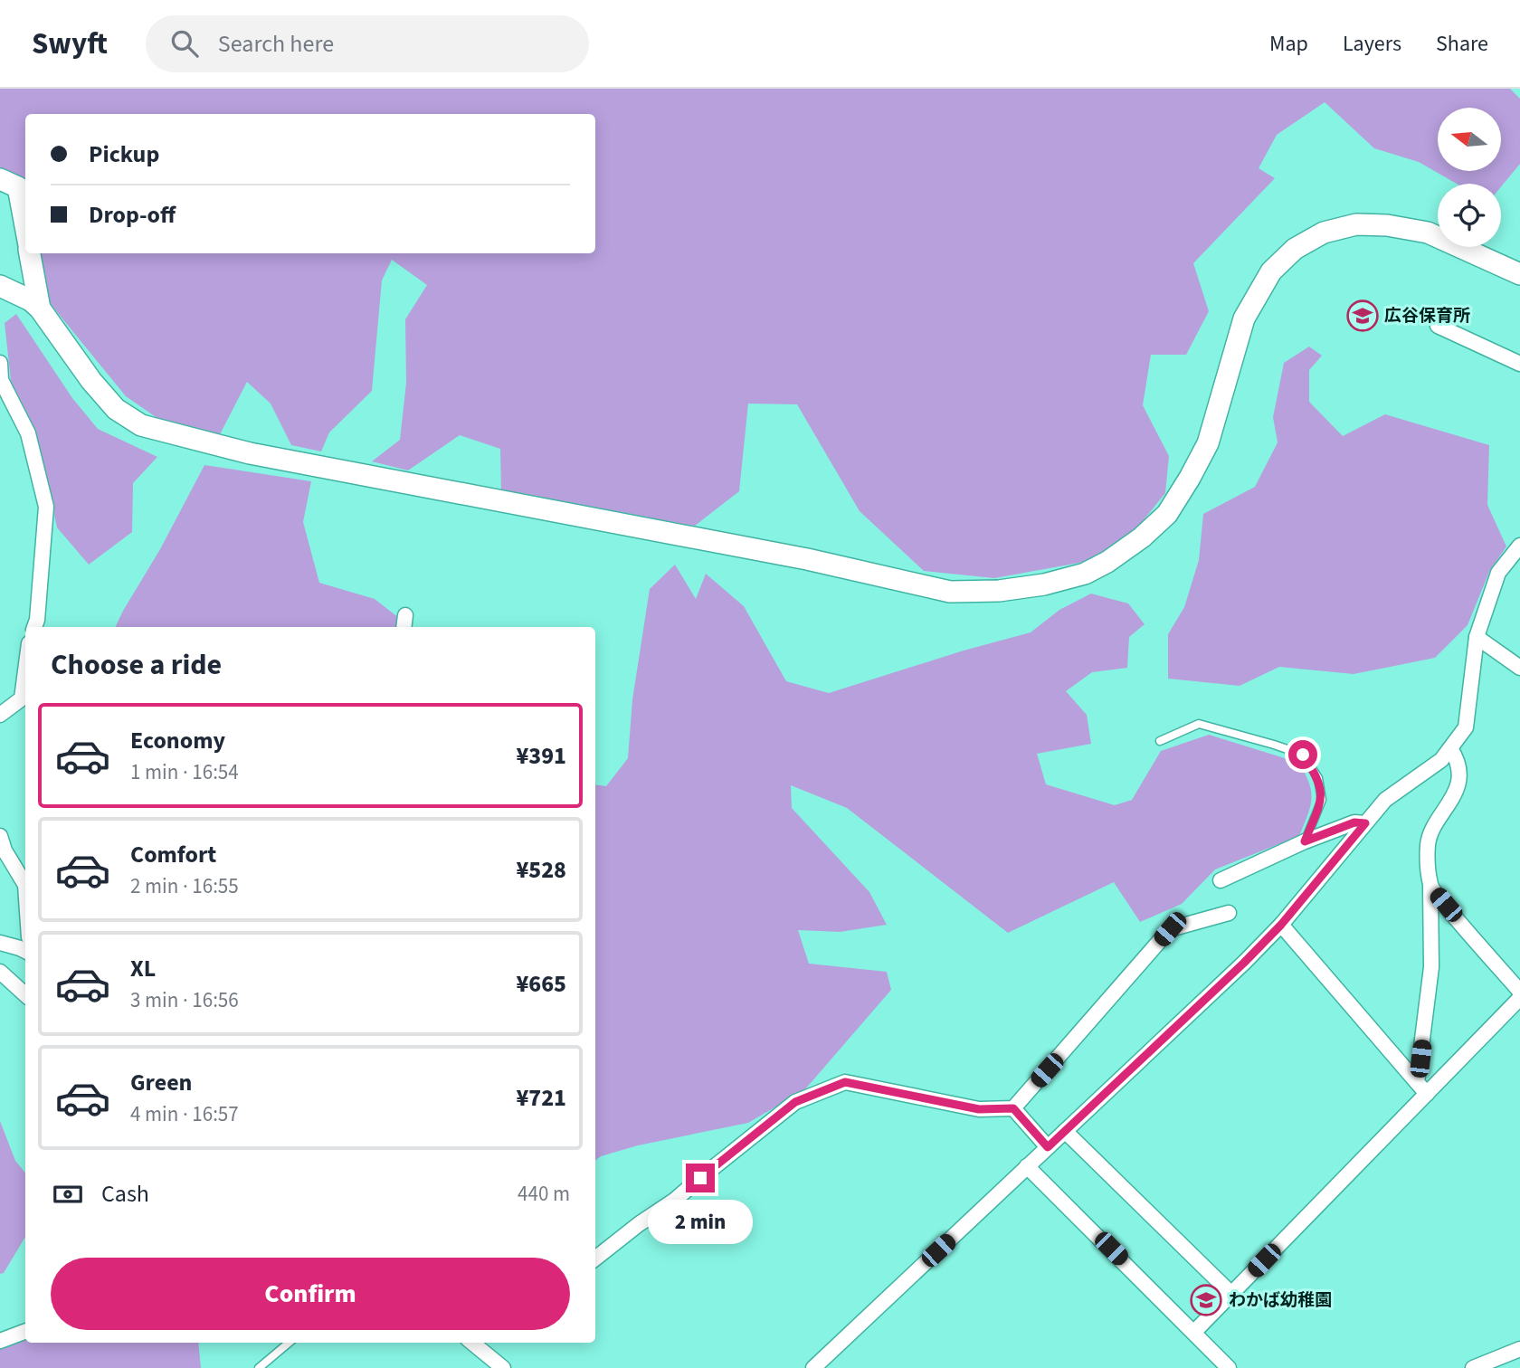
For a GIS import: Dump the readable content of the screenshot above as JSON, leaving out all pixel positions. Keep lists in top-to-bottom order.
{
  "places": {
    "school or university": ["広谷保育所", "わかば幼稚園"]
  },
  "north": "left",
  "page": {
    "header": "Swyft",
    "search": "Search here",
    "nav": ["Map", "Layers", "Share"],
    "banner": ["Pickup", "Drop-off"],
    "heading": "Choose a ride",
    "list": [
      {
        "name": "Economy",
        "note": "1 min · 16:54",
        "value": "¥391"
      },
      {
        "name": "Comfort",
        "note": "2 min · 16:55",
        "value": "¥528"
      },
      {
        "name": "XL",
        "note": "3 min · 16:56",
        "value": "¥665"
      },
      {
        "name": "Green",
        "note": "4 min · 16:57",
        "value": "¥721"
      }
    ],
    "pay": ["Cash", "440 m"],
    "bubble": "2 min",
    "buttons": "Confirm"
  }
}
